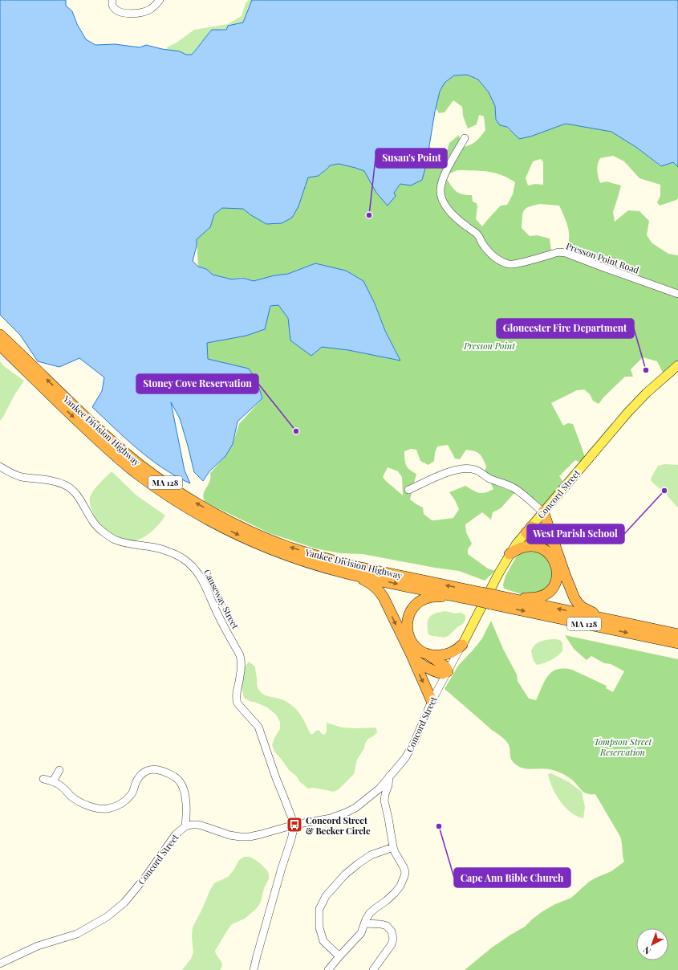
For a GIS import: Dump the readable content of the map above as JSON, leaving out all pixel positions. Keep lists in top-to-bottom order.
{
  "streets": {
    "highway": ["Yankee Division Highway", "MA 128"],
    "main road": ["Concord Street"],
    "street": ["Presson Point Road", "Causeway Street"]
  },
  "crossings": [
    ["Concord Street", "Causeway Street"]
  ],
  "parks": ["Presson Point", "Tompson Street Reservation"],
  "places": {
    "other": [
      "Susan's Point",
      "Gloucester Fire Department",
      "Stoney Cove Reservation",
      "West Parish School",
      "Cape Ann Bible Church"
    ],
    "bus stop": ["Concord Street & Becker Circle"]
  },
  "north": "bottom left"
}
